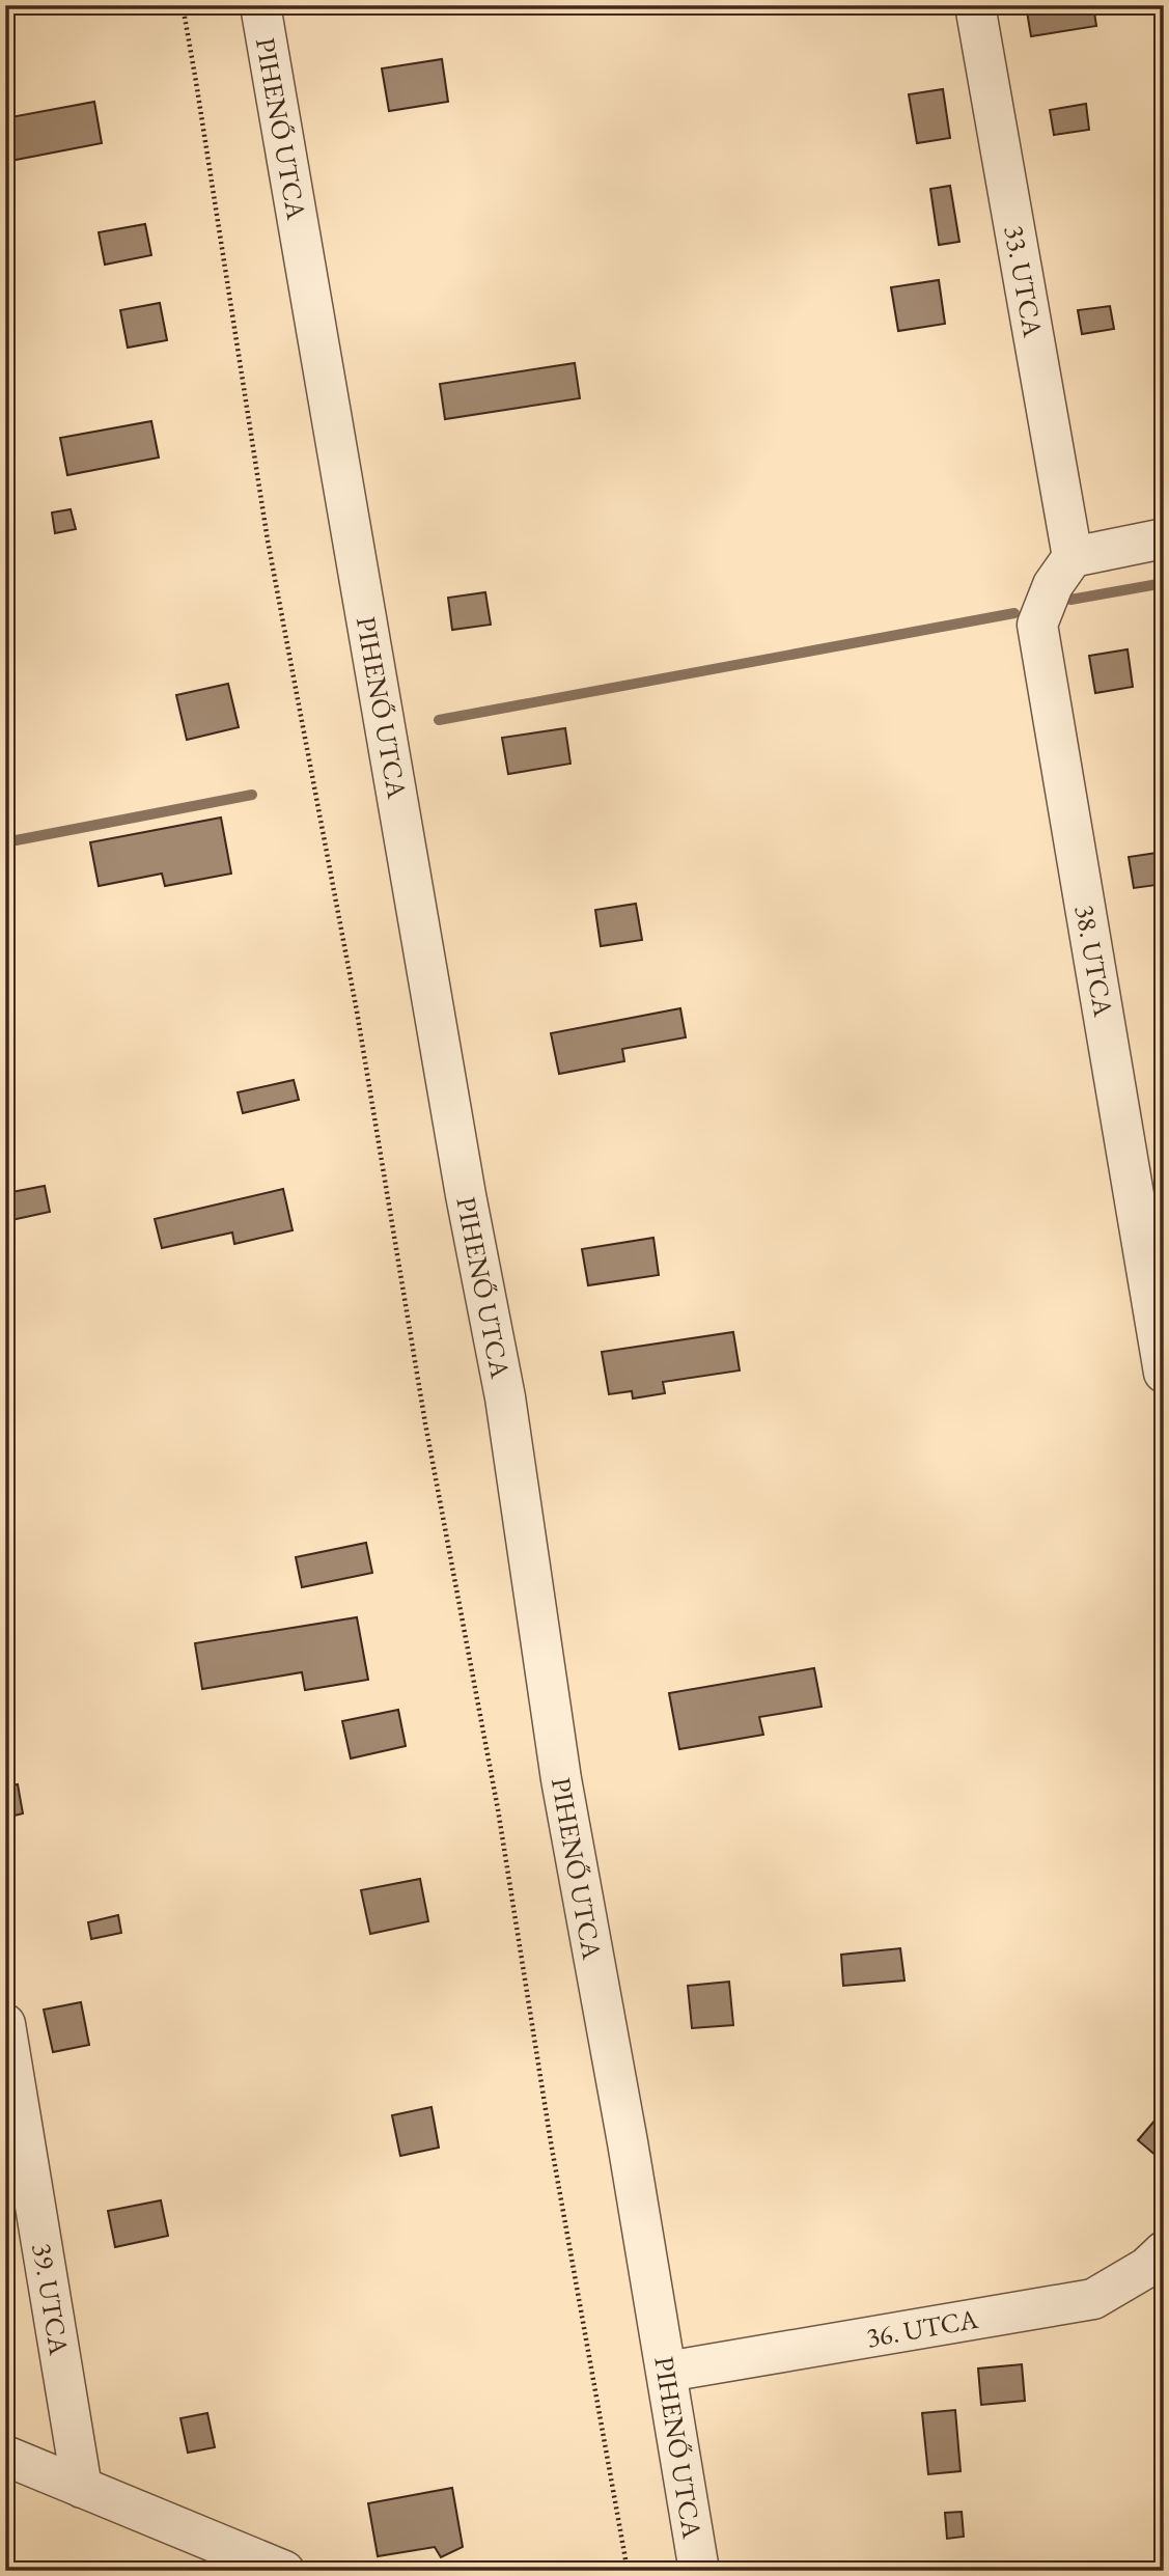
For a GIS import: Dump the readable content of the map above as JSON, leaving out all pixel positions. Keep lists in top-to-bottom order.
{
  "streets": {
    "street": [
      "PIHENŐ UTCA",
      "33. UTCA",
      "38. UTCA",
      "39. UTCA",
      "36. UTCA"
    ]
  },
  "crossings": [
    ["PIHENŐ UTCA", "36. UTCA"],
    ["33. UTCA", "38. UTCA"]
  ]
}
